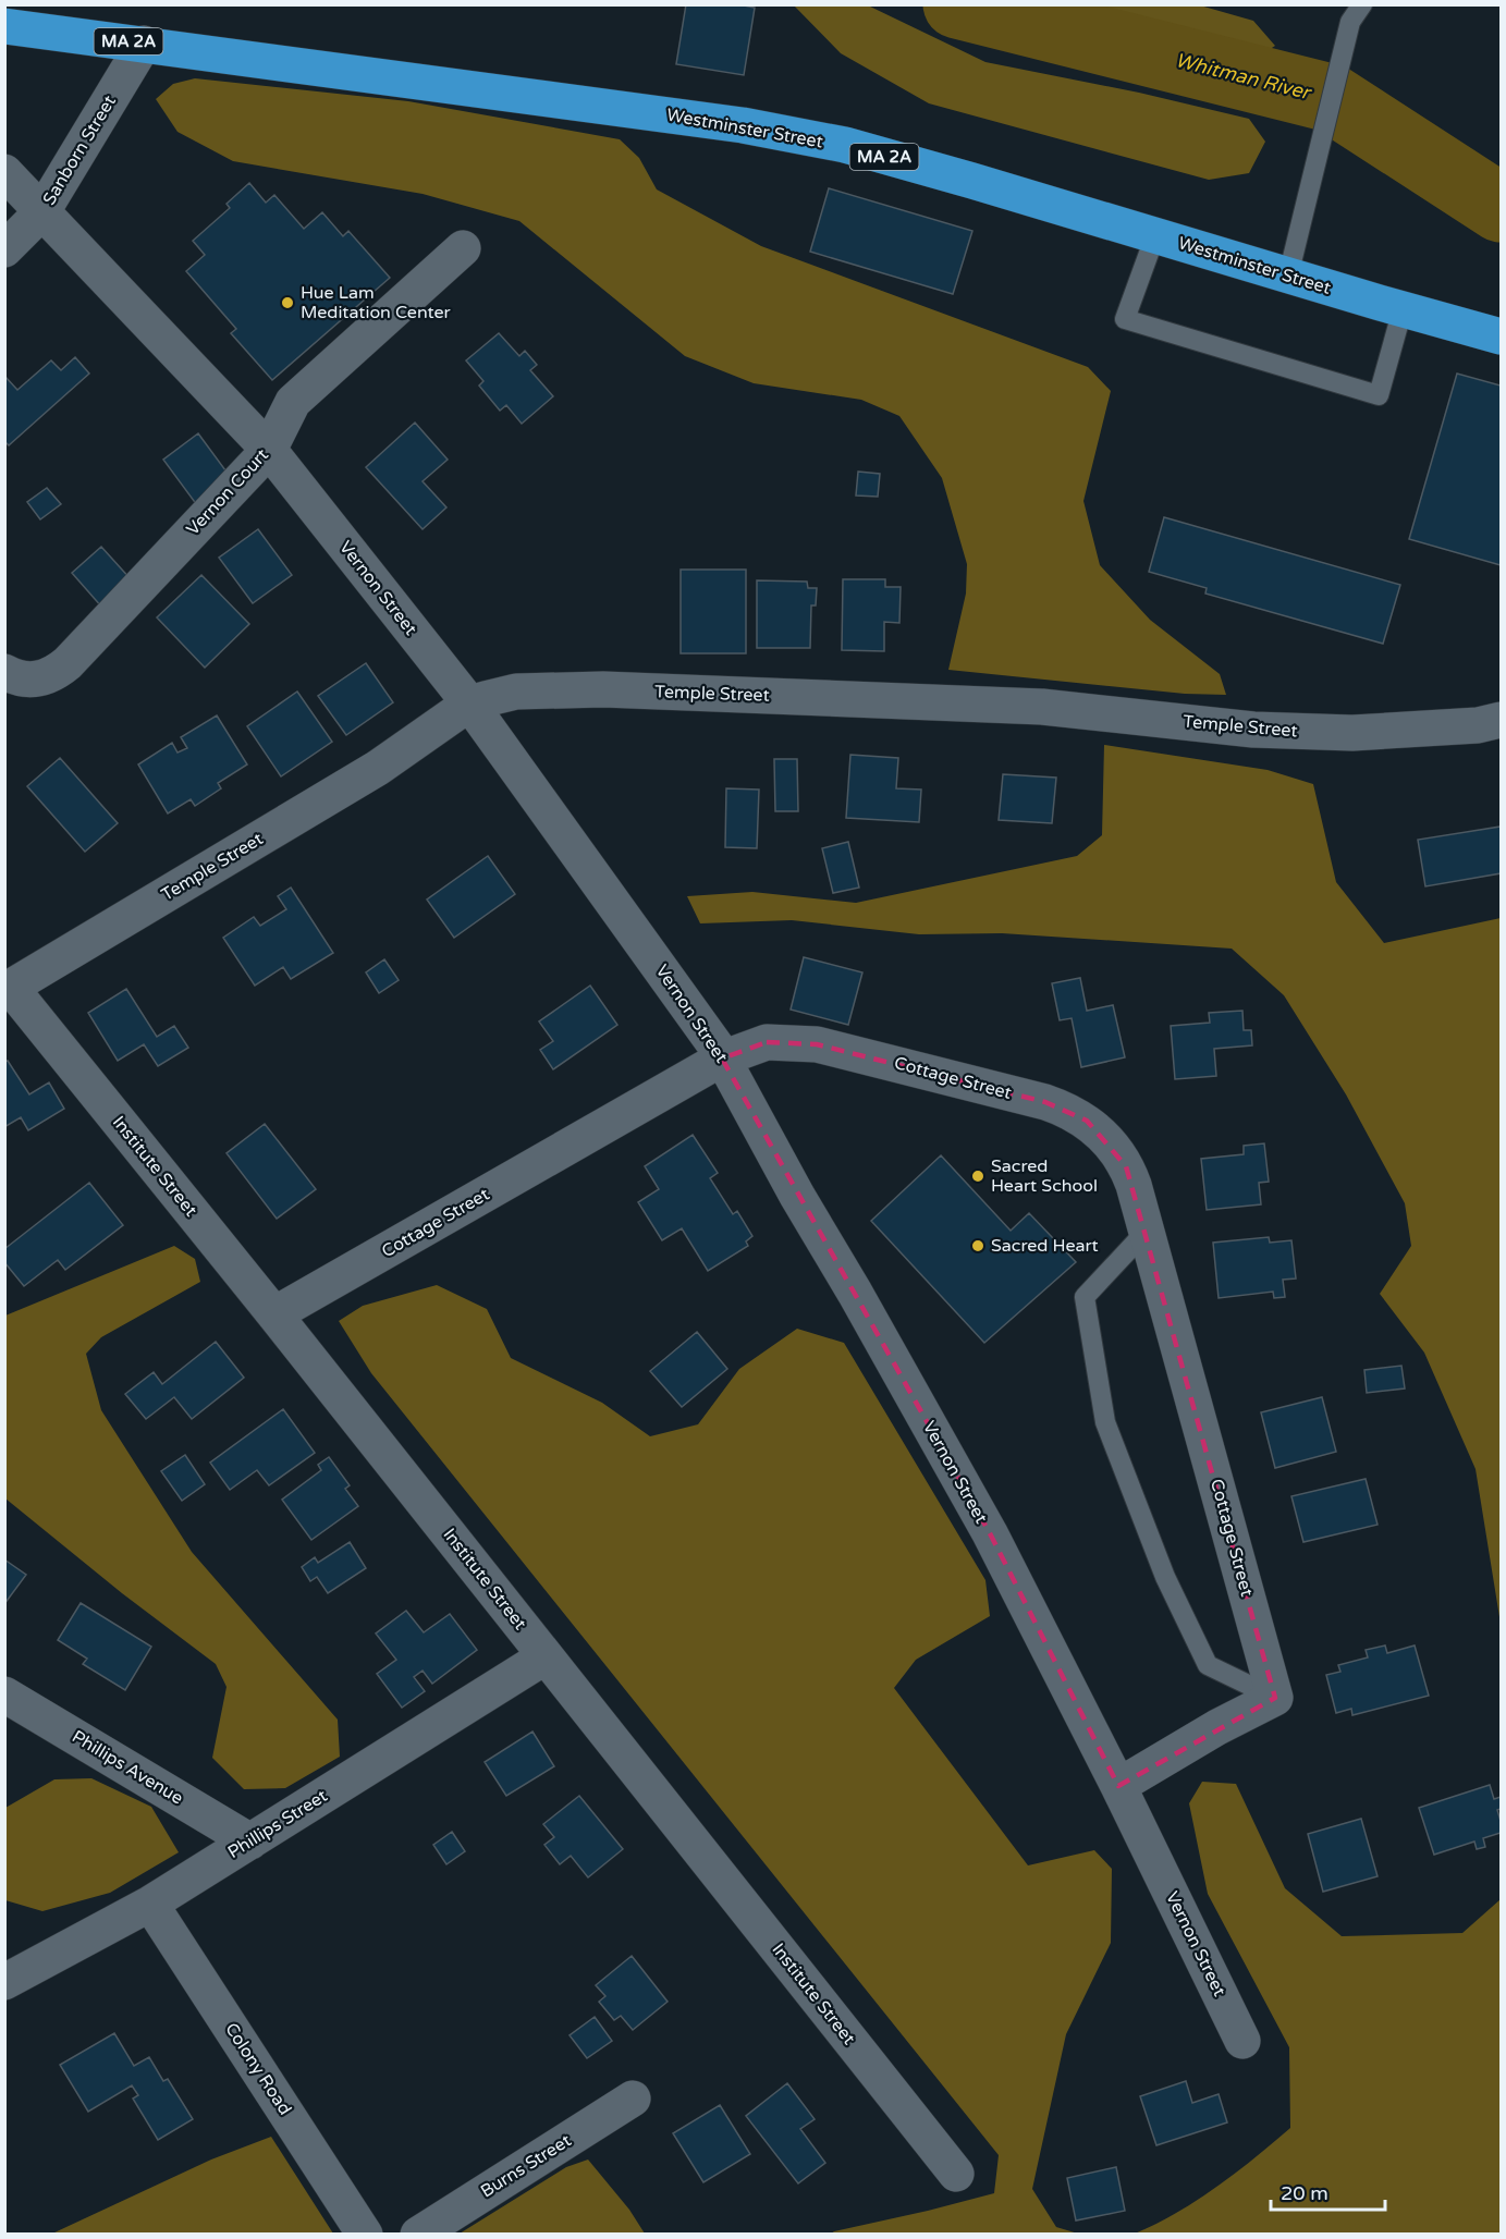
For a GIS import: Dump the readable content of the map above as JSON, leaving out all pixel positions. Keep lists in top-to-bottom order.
{
  "streets": {
    "highway": ["MA 2A", "Westminster Street"],
    "street": [
      "Sanborn Street",
      "Vernon Court",
      "Vernon Street",
      "Temple Street",
      "Cottage Street",
      "Institute Street",
      "Phillips Avenue",
      "Phillips Street",
      "Colony Road",
      "Burns Street"
    ]
  },
  "crossings": [
    ["Westminster Street", "Sanborn Street"],
    ["Sanborn Street", "Vernon Street"],
    ["Vernon Court", "Vernon Street"],
    ["Vernon Street", "Temple Street"],
    ["Vernon Street", "Cottage Street"],
    ["Temple Street", "Institute Street"],
    ["Cottage Street", "Institute Street"],
    ["Institute Street", "Phillips Street"],
    ["Phillips Avenue", "Phillips Street"],
    ["Phillips Street", "Colony Road"]
  ],
  "water": ["Whitman River"],
  "places": ["Hue Lam Meditation Center", "Sacred Heart School", "Sacred Heart"],
  "scale_bar": "20 m"
}
